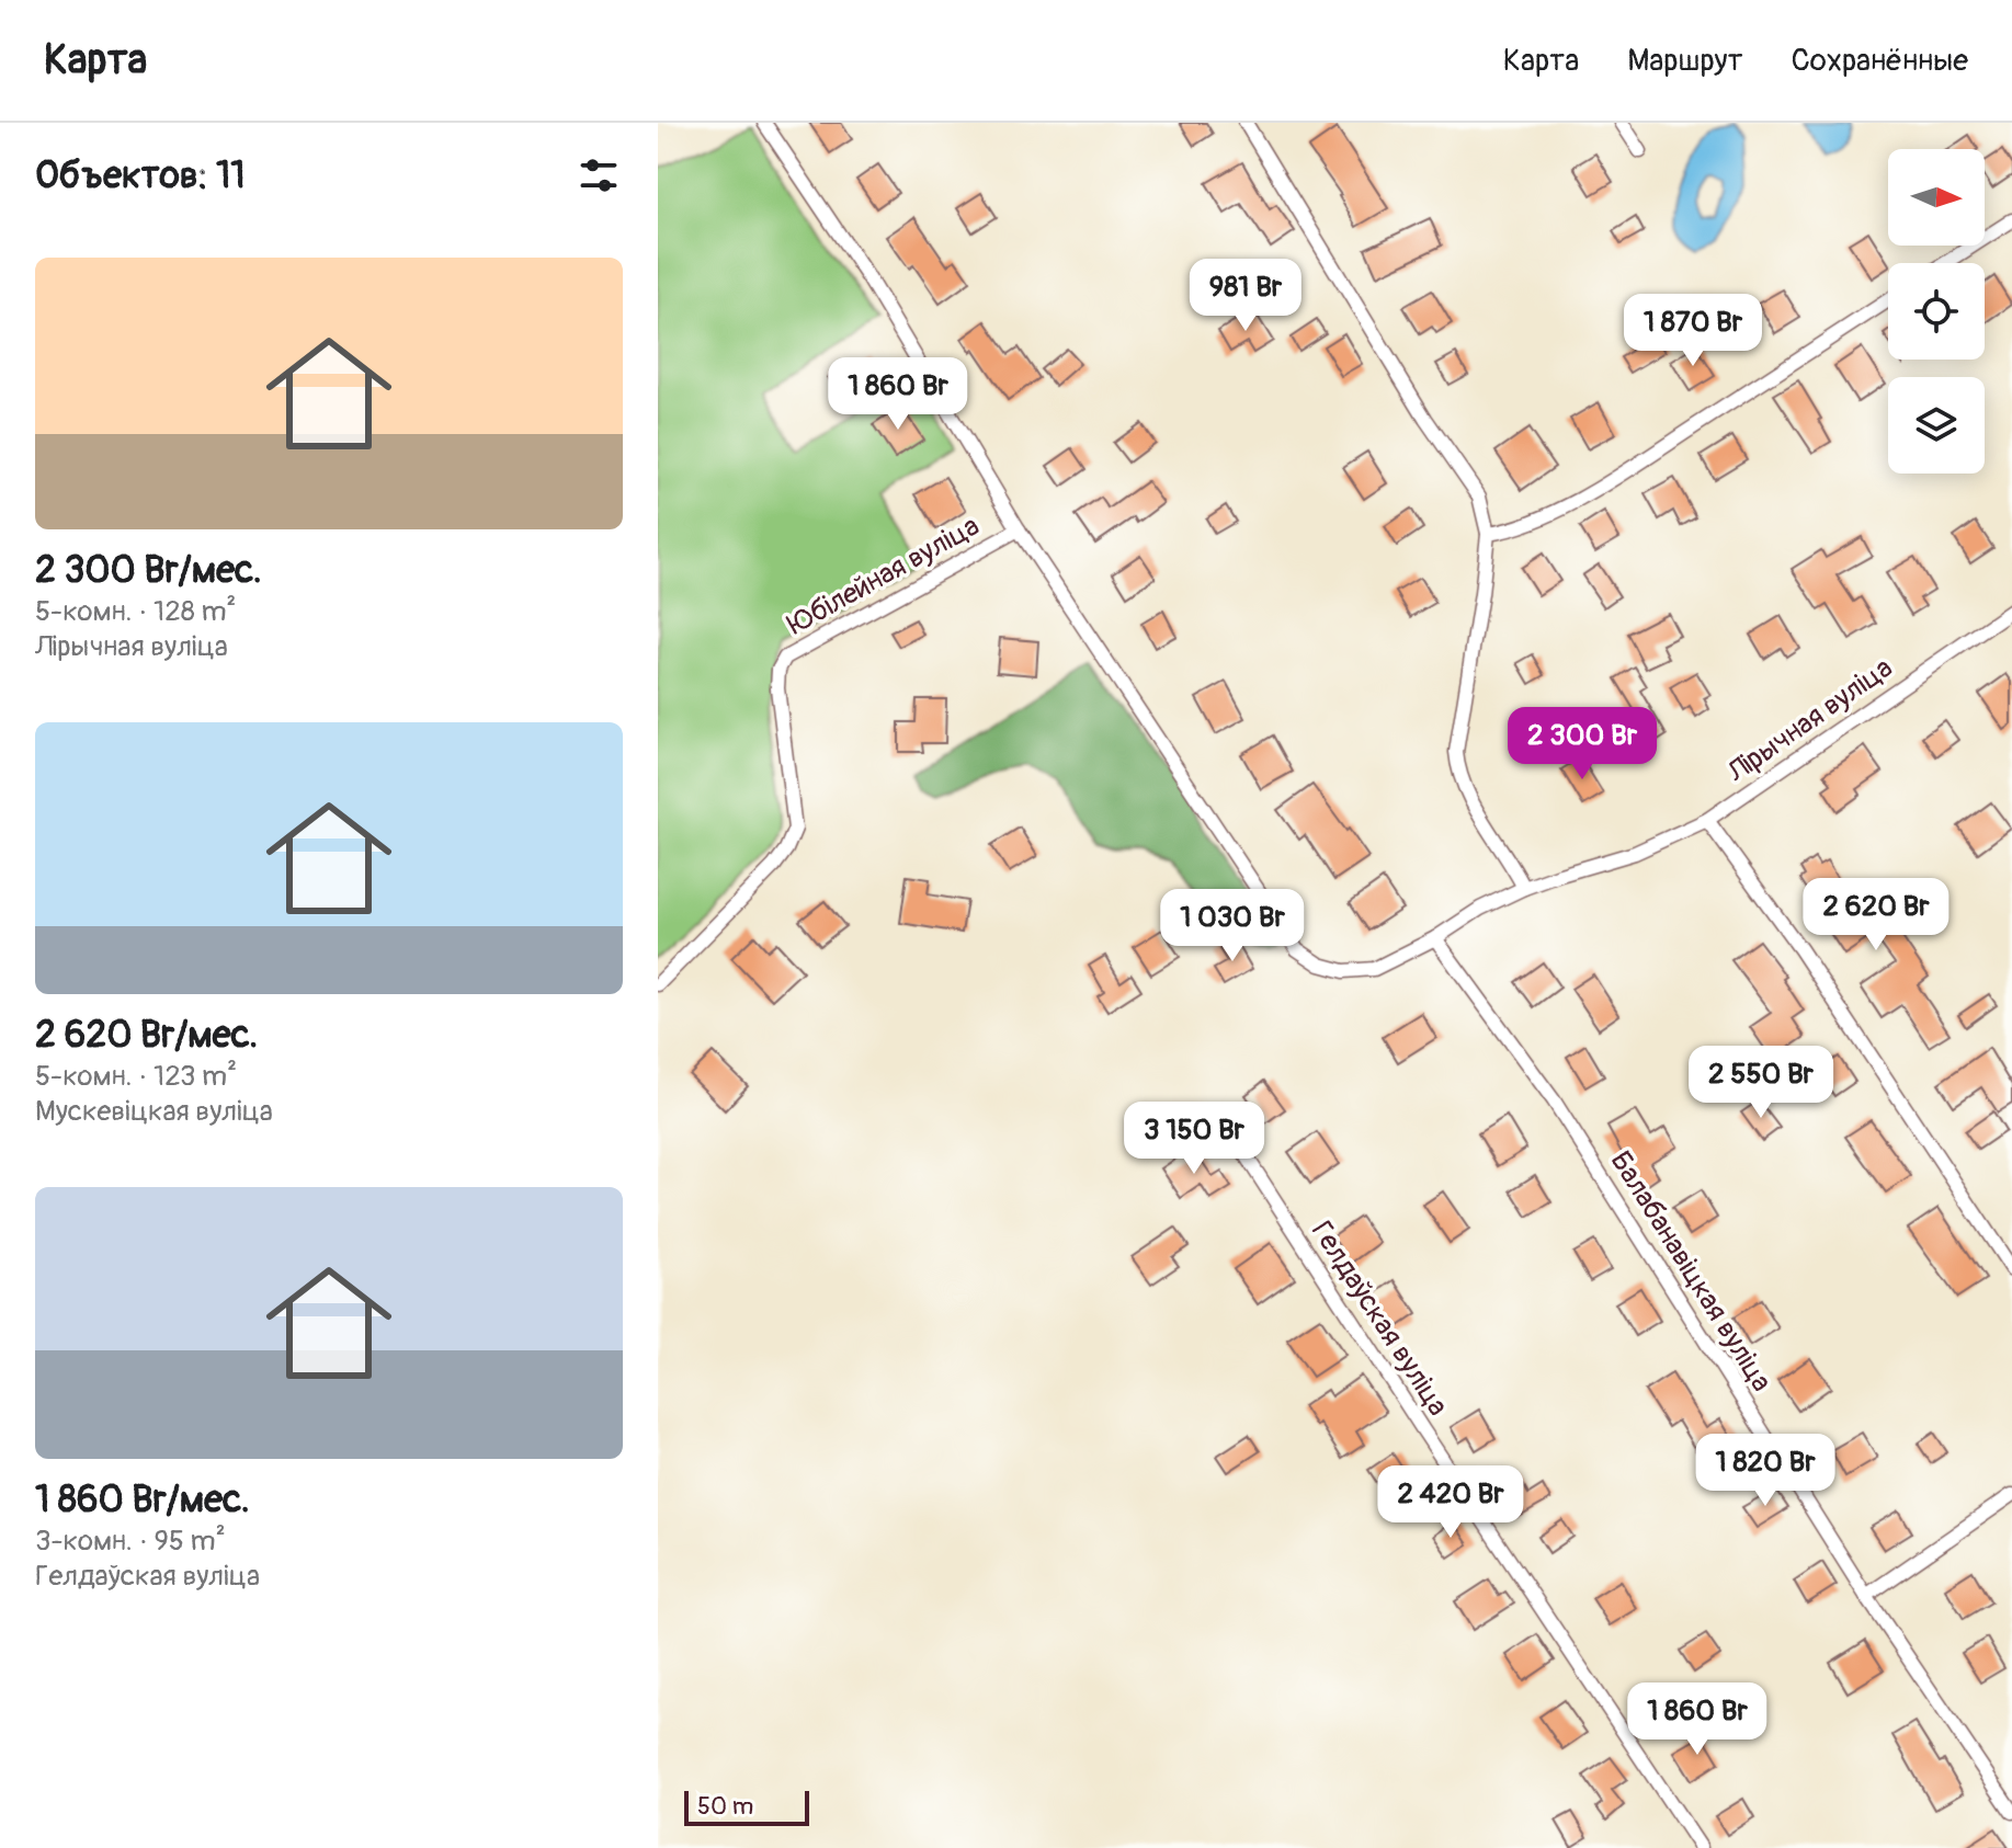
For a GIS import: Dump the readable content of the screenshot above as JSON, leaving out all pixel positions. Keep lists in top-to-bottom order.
{
  "streets": {
    "street": [
      "Юбілейная вуліца",
      "Лірычная вуліца",
      "Балабанавіцкая вуліца",
      "Гелдаўская вуліца"
    ]
  },
  "crossings": [
    ["Юбілейная вуліца", "Лірычная вуліца"],
    ["Лірычная вуліца", "Балабанавіцкая вуліца"]
  ],
  "scale_bar": "50 m",
  "north": "right",
  "page": {
    "header": "Карта",
    "nav": ["Карта", "Маршрут", "Сохранённые"],
    "heading": "Объектов: 11",
    "list": [
      {
        "name": "2 300 Br/мес.",
        "note": "5-комн. · 128 m² · Лірычная вуліца"
      },
      {
        "name": "2 620 Br/мес.",
        "note": "5-комн. · 123 m² · Мускевіцкая вуліца"
      },
      {
        "name": "1 860 Br/мес.",
        "note": "3-комн. · 95 m² · Гелдаўская вуліца"
      }
    ],
    "price": [
      "981 Br",
      "1 870 Br",
      "1 860 Br",
      "2 300 Br",
      "2 620 Br",
      "1 030 Br",
      "2 550 Br",
      "3 150 Br",
      "1 820 Br",
      "2 420 Br",
      "1 860 Br"
    ],
    "scale": "50 m"
  }
}
